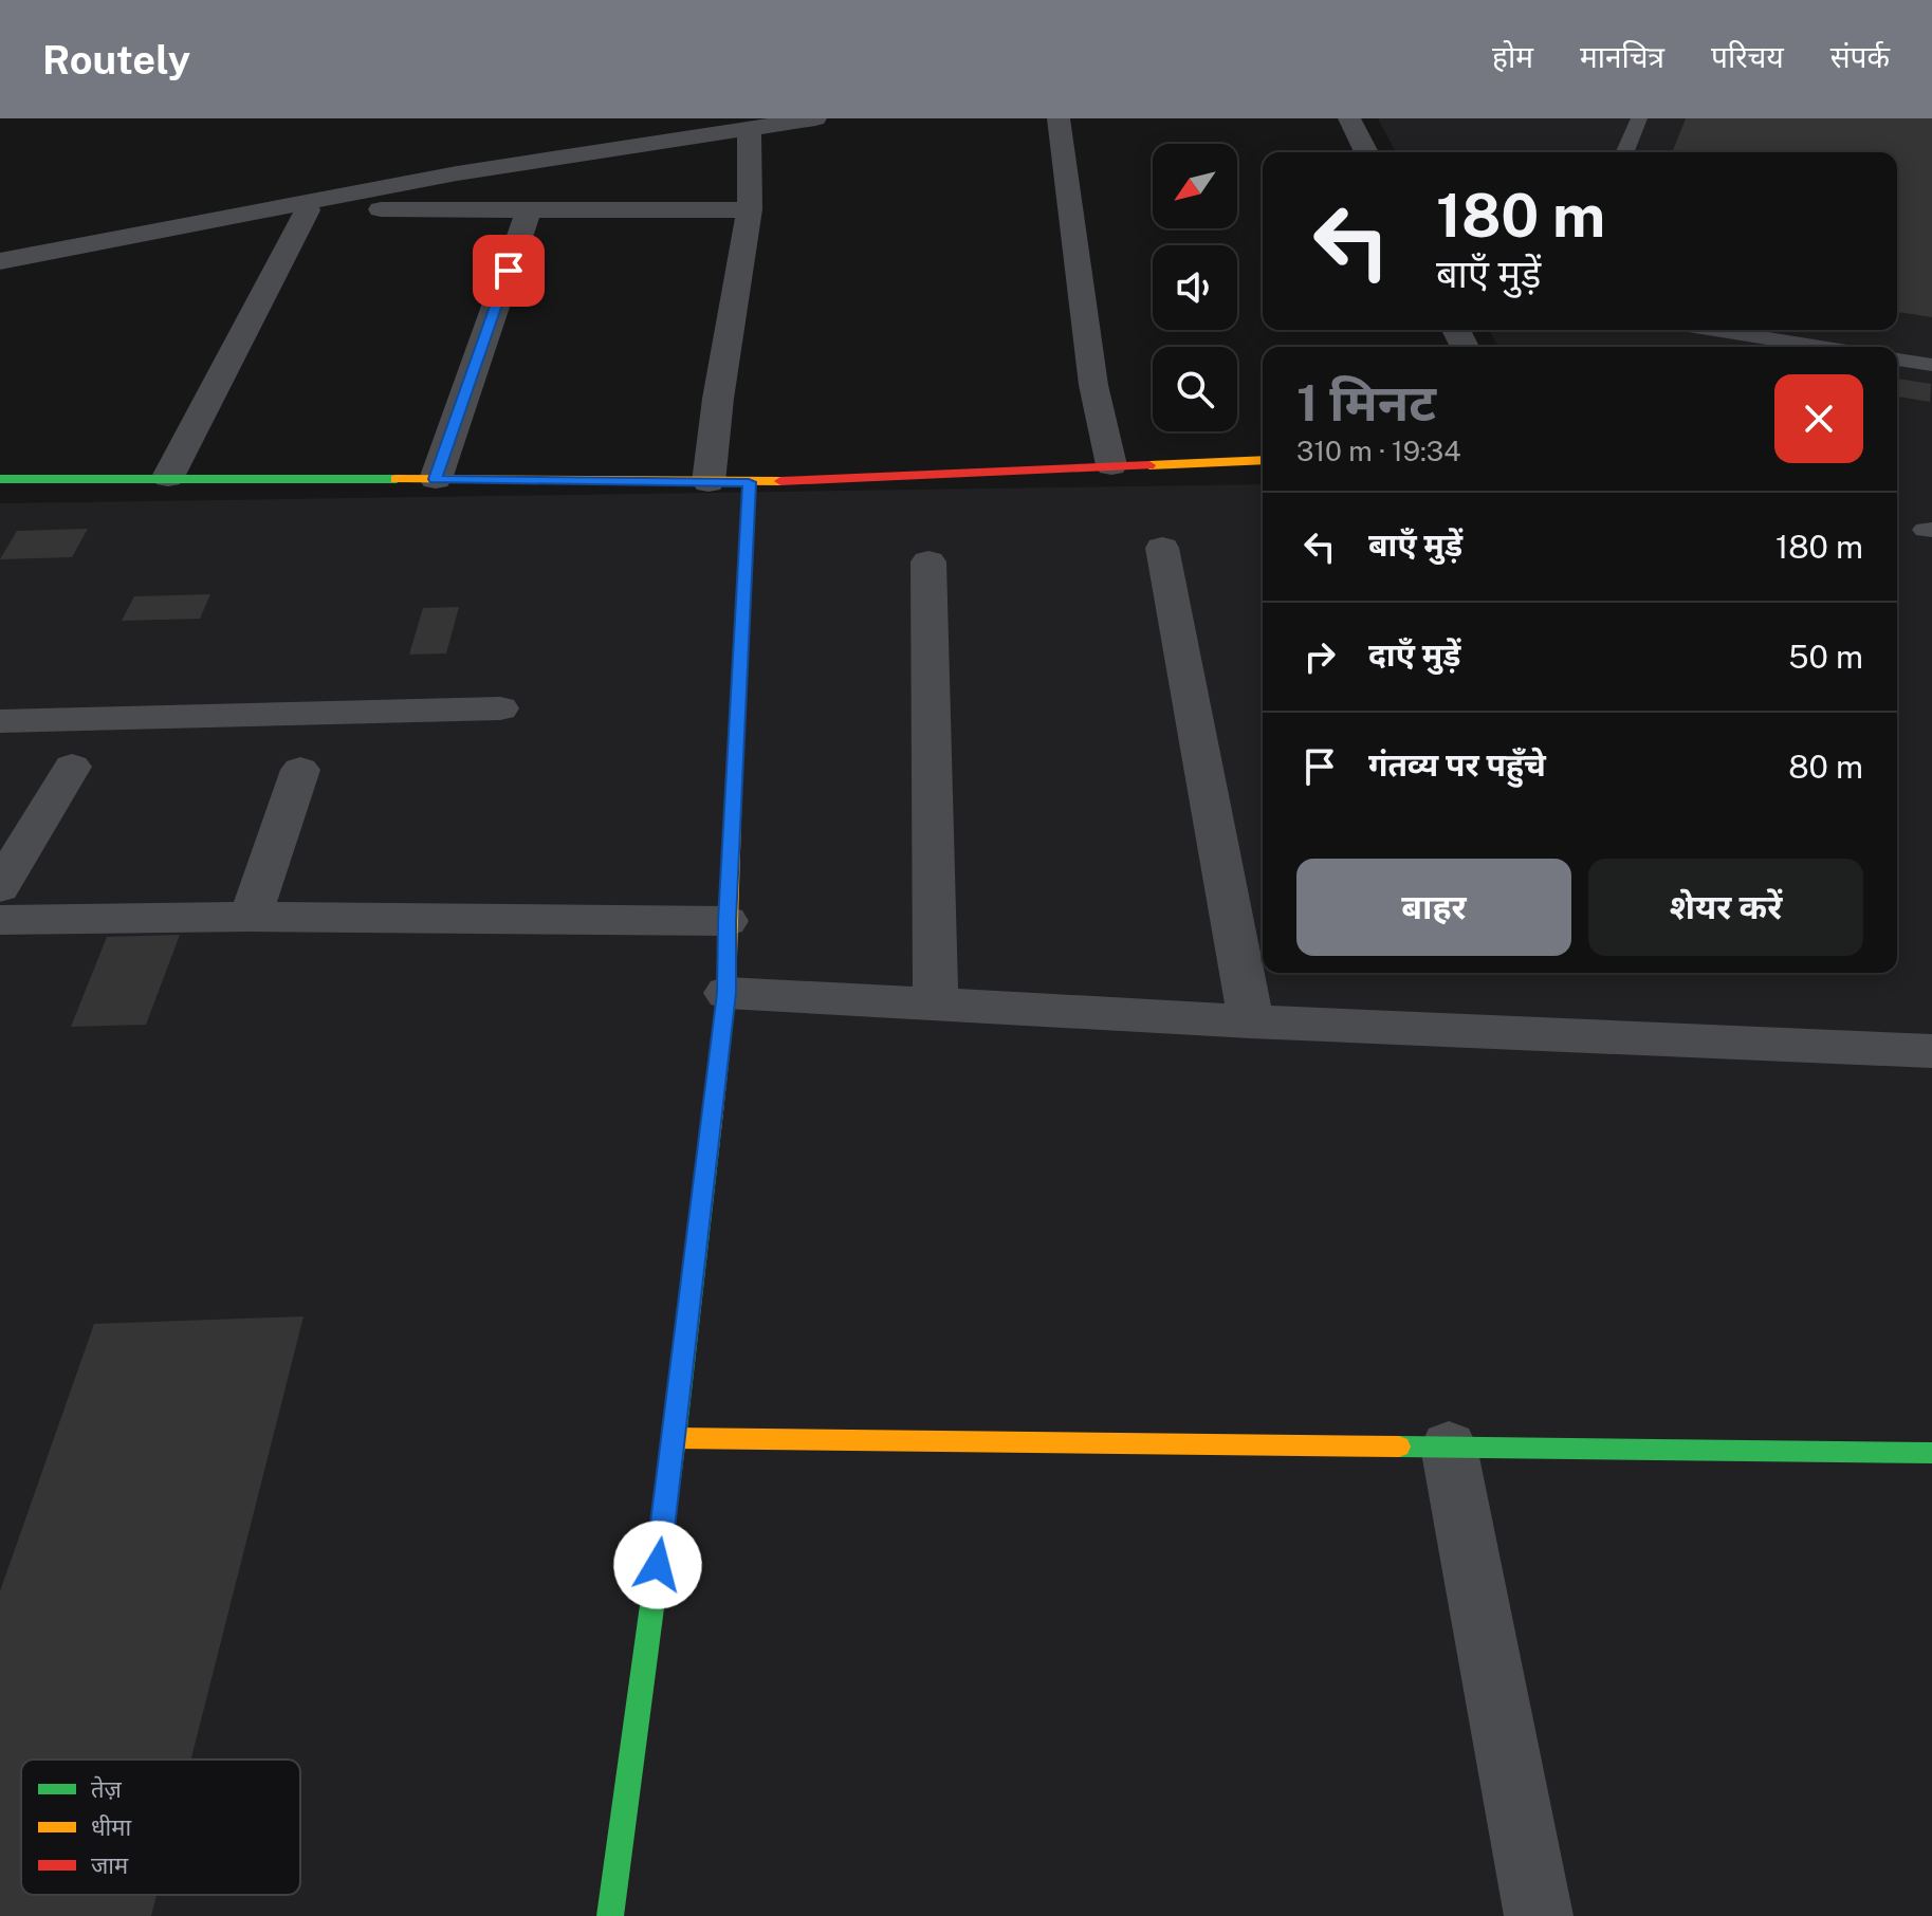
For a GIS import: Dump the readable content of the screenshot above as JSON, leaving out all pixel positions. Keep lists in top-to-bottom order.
{
  "legend": ["तेज़", "धीमा", "जाम"],
  "north": "bottom left",
  "page": {
    "header": "Routely",
    "nav": [
      "होम",
      "मानचित्र",
      "परिचय",
      "संपर्क"
    ],
    "turn": ["180 m", "बाएँ मुड़ें"],
    "heading": ["1 मिनट", "310 m · 19:34"],
    "list": [
      {
        "name": "बाएँ मुड़ें",
        "value": "180 m"
      },
      {
        "name": "दाएँ मुड़ें",
        "value": "50 m"
      },
      {
        "name": "गंतव्य पर पहुँचे",
        "value": "80 m"
      }
    ],
    "buttons": ["बाहर", "शेयर करें"]
  }
}
